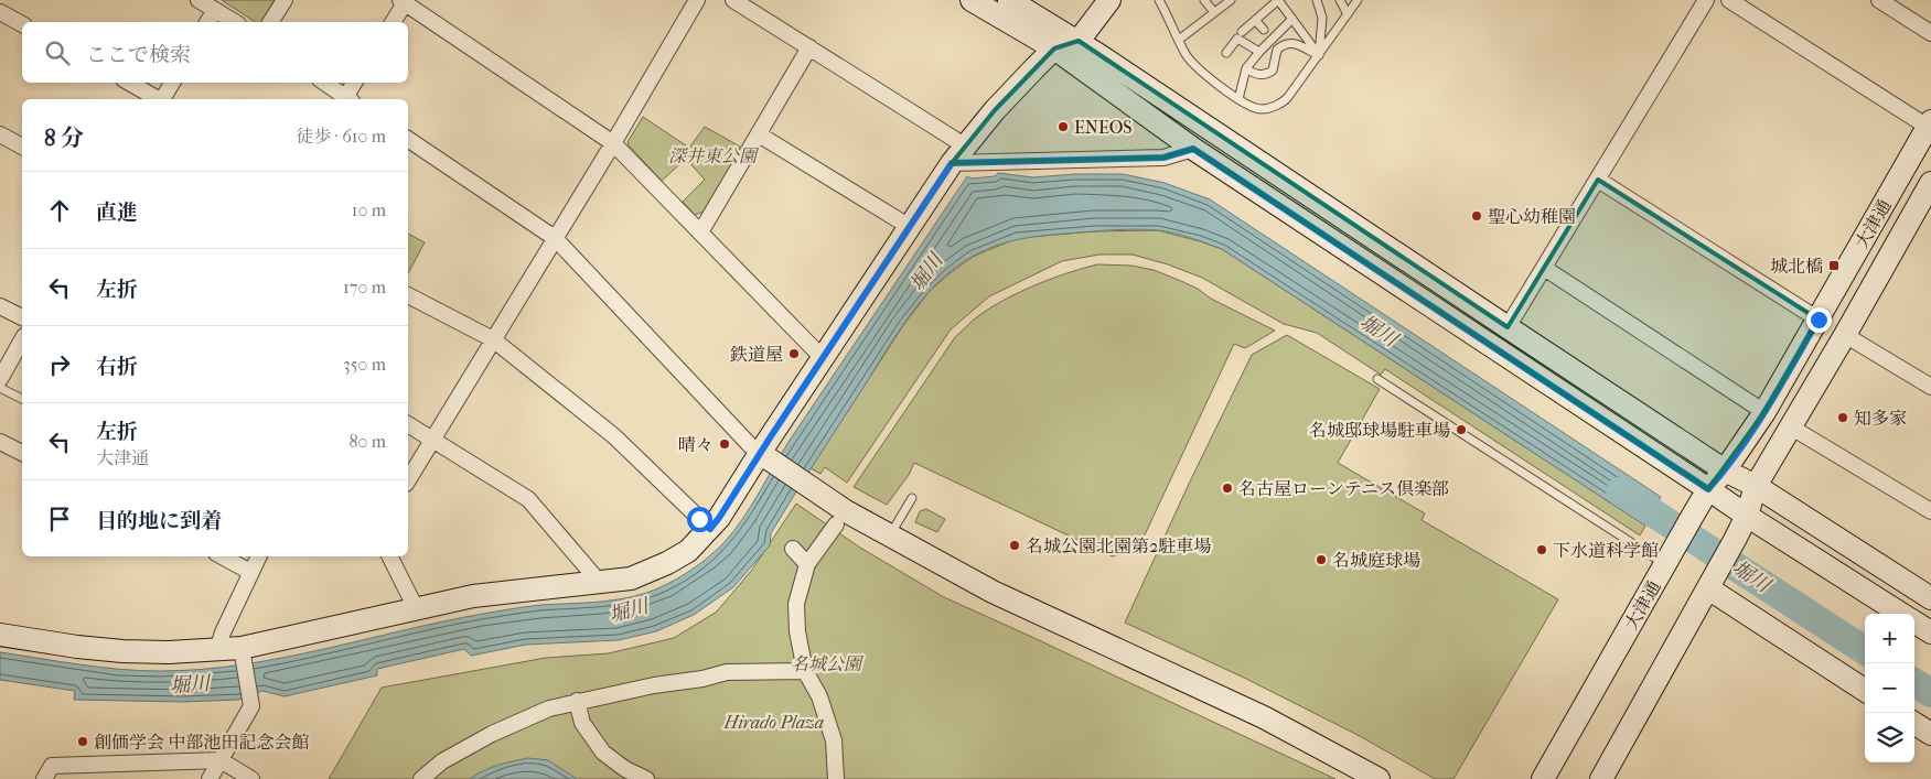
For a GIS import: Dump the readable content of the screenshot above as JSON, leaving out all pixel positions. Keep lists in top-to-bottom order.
{
  "streets": {
    "street": ["大津通"]
  },
  "water": ["堀川"],
  "parks": ["深井東公園", "名城公園", "Hirado Plaza"],
  "places": {
    "other": [
      "ENEOS",
      "聖心幼稚園",
      "鉄道屋",
      "知多家",
      "名城邸球場駐車場",
      "晴々",
      "名古屋ローンテニス倶楽部",
      "名城公園北園第2駐車場",
      "下水道科学館",
      "名城庭球場",
      "創価学会 中部池田記念会館"
    ],
    "transit": ["城北橋"]
  },
  "page": {
    "search": "ここで検索",
    "heading": ["8 分", "徒歩 · 610 m"],
    "list": [
      ["直進", "10 m"],
      ["左折", "170 m"],
      ["右折", "350 m"],
      ["左折", "大津通", "80 m"],
      "目的地に到着"
    ],
    "map_buttons": ["+", "−"]
  }
}
